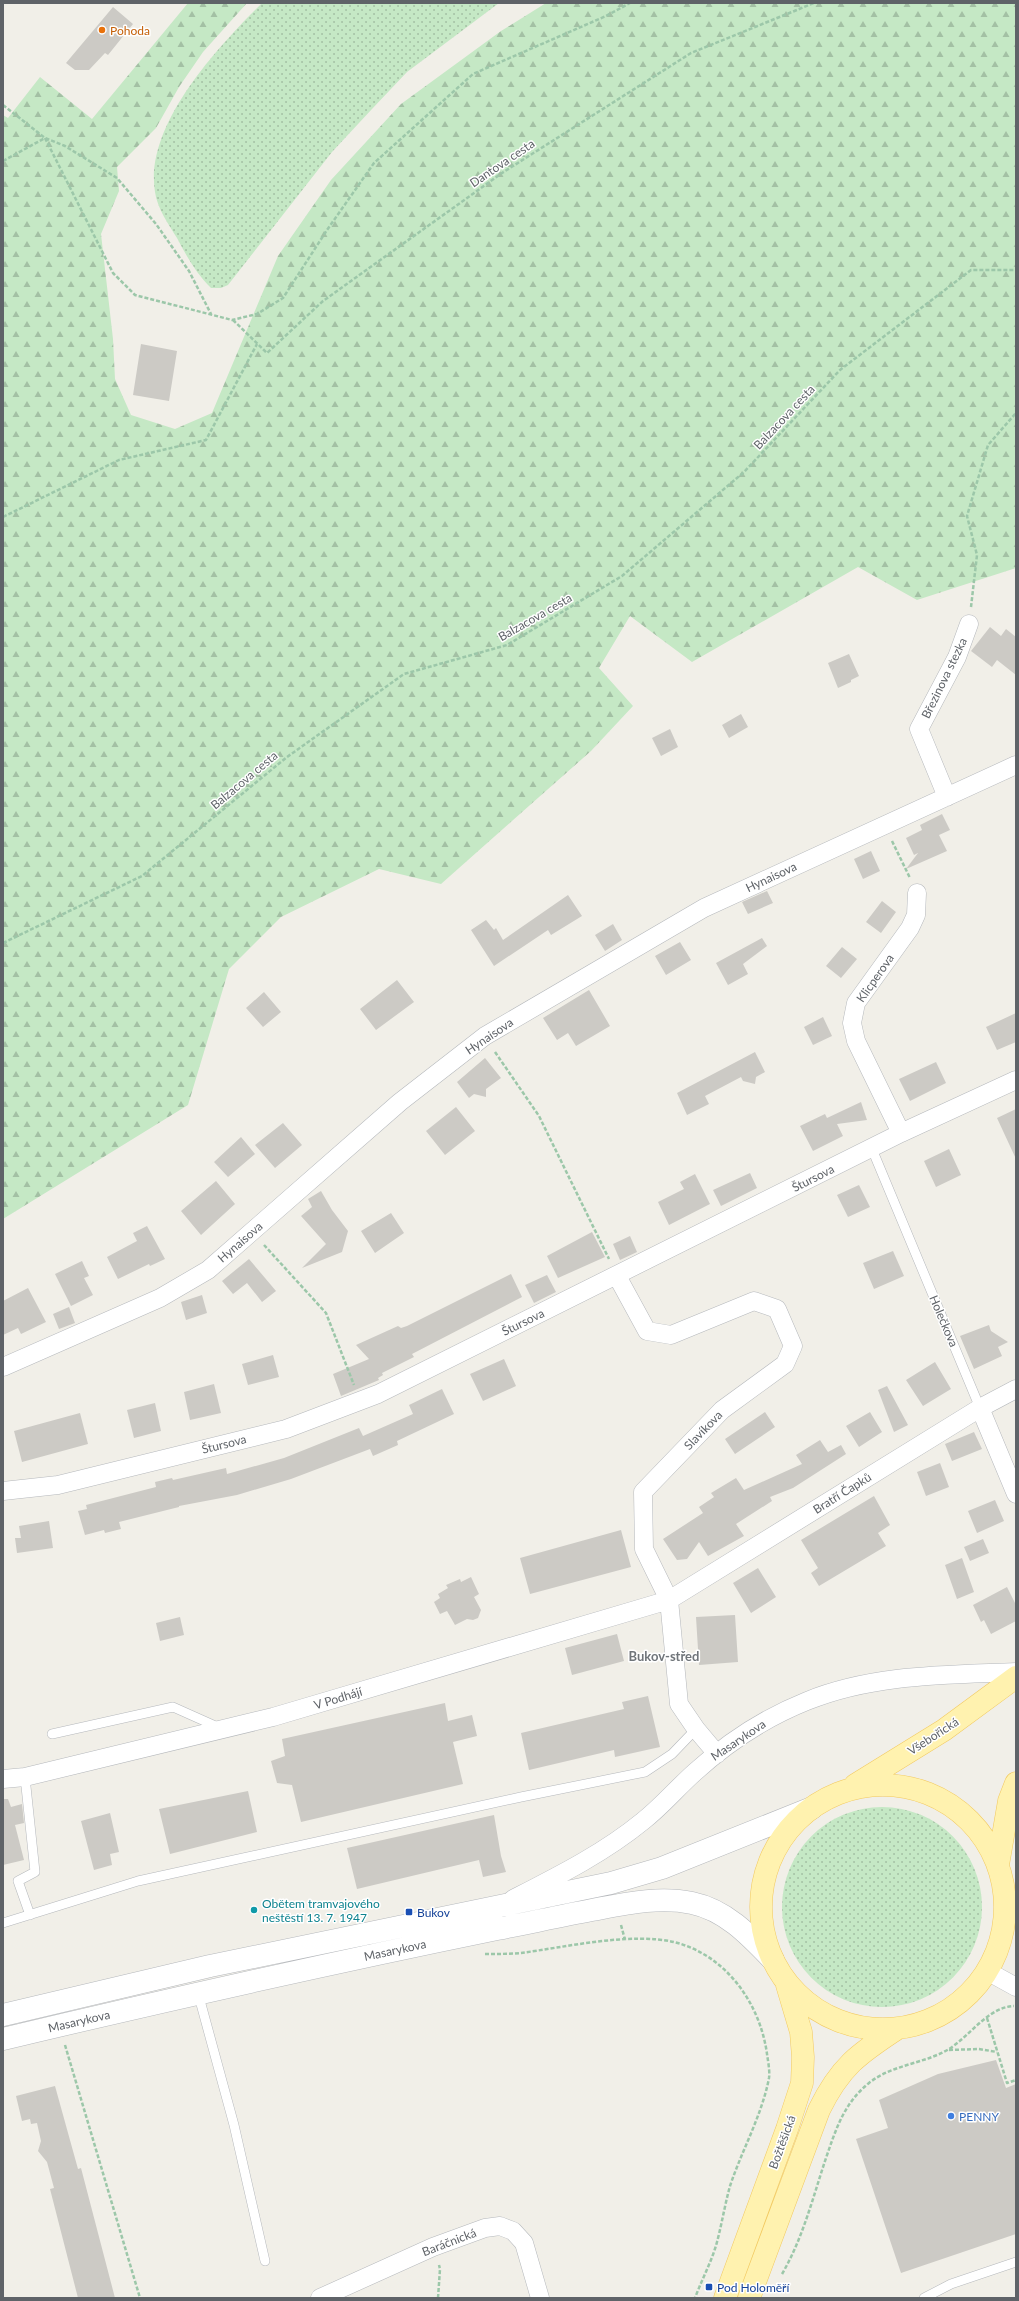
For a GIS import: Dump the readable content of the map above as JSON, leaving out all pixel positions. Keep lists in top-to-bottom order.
{
  "streets": {
    "main road": ["Všebořická", "Božtěšická"],
    "street": [
      "Březinova stezka",
      "Hynaisova",
      "Klicperova",
      "Štursova",
      "Holečkova",
      "Slavíkova",
      "Bratří Čapků",
      "V Podhájí",
      "Masarykova",
      "Baráčnická"
    ],
    "path": ["Dantova cesta", "Balzacova cesta"]
  },
  "crossings": [
    ["Březinova stezka", "Hynaisova"],
    ["Klicperova", "Štursova"],
    ["Štursova", "Holečkova"],
    ["Štursova", "Slavíkova"],
    ["Holečkova", "Bratří Čapků"],
    ["Slavíkova", "Bratří Čapků"],
    ["Slavíkova", "V Podhájí"],
    ["Slavíkova", "Masarykova"],
    ["Bratří Čapků", "V Podhájí"]
  ],
  "districts": ["Bukov-střed"],
  "places": {
    "other": ["Pohoda", "Obětem tramvajového neštěstí 13. 7. 1947", "PENNY"],
    "transit": ["Bukov", "Pod Holoměří"]
  }
}
